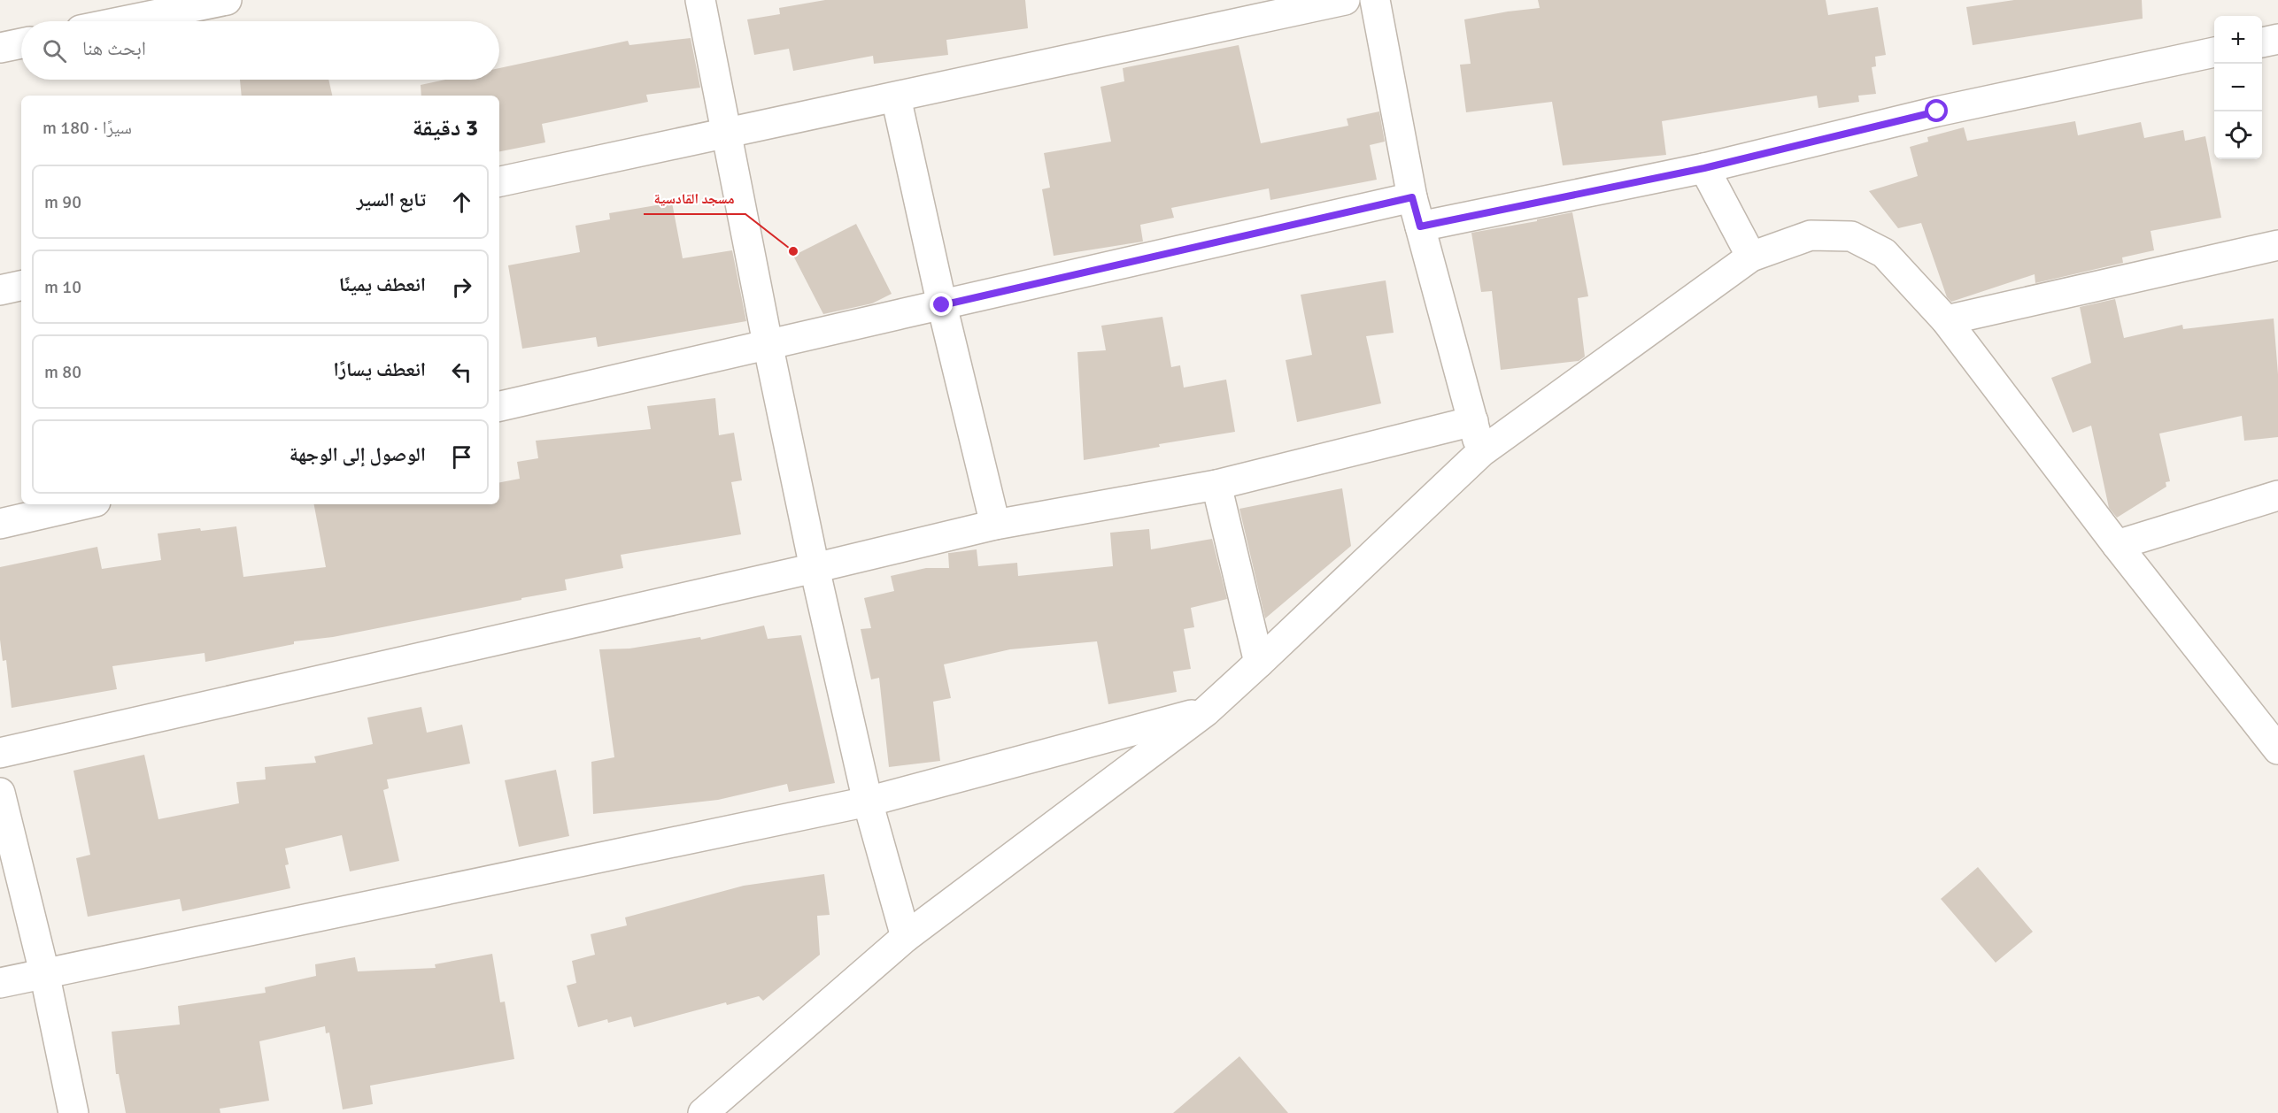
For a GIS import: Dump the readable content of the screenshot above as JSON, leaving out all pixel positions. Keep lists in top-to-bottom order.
{
  "places": ["مسجد القادسية"],
  "page": {
    "map_buttons": ["+", "−"],
    "search": "ابحث هنا",
    "heading": ["3 دقيقة", "سيرًا · 180 m"],
    "list": [
      ["تابع السير", "90 m"],
      ["انعطف يمينًا", "10 m"],
      ["انعطف يسارًا", "80 m"],
      "الوصول إلى الوجهة"
    ]
  }
}
